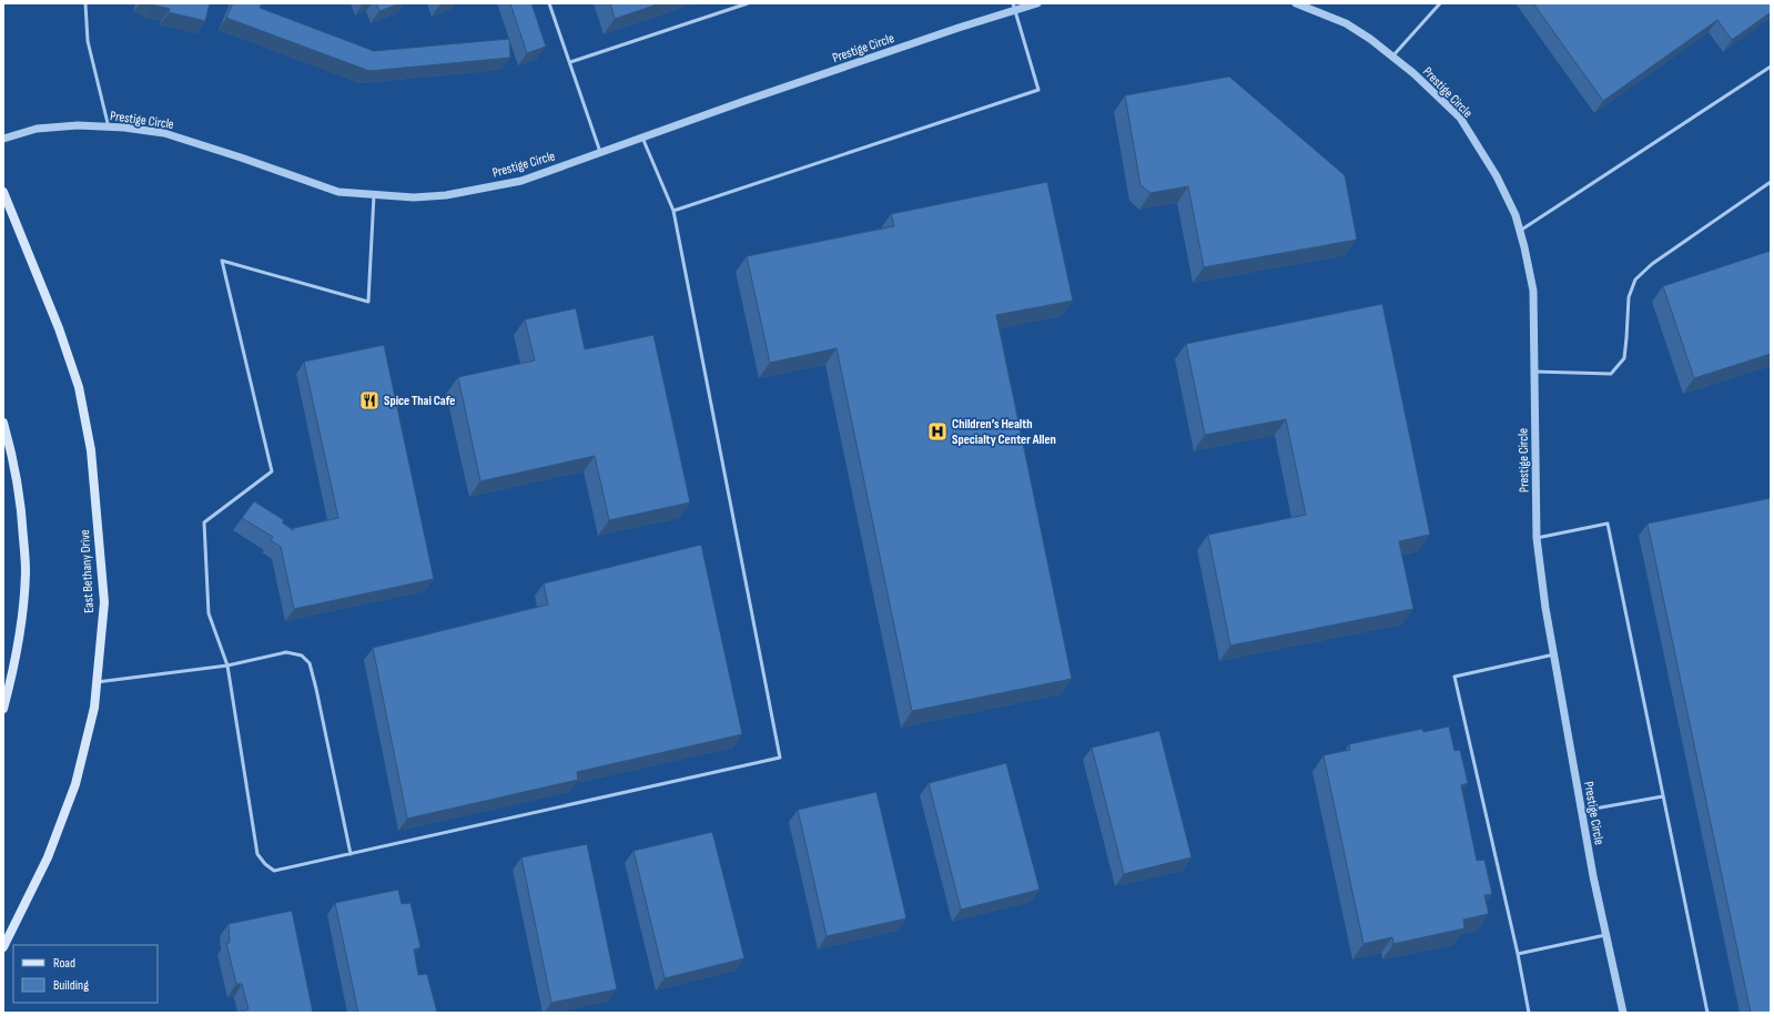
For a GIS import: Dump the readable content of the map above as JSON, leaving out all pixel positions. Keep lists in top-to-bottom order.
{
  "streets": {
    "main road": ["East Bethany Drive"],
    "street": ["Prestige Circle"]
  },
  "places": {
    "restaurant": ["Spice Thai Cafe"],
    "hospital": ["Children’s Health Specialty Center Allen"]
  },
  "legend": ["Road", "Building"]
}
